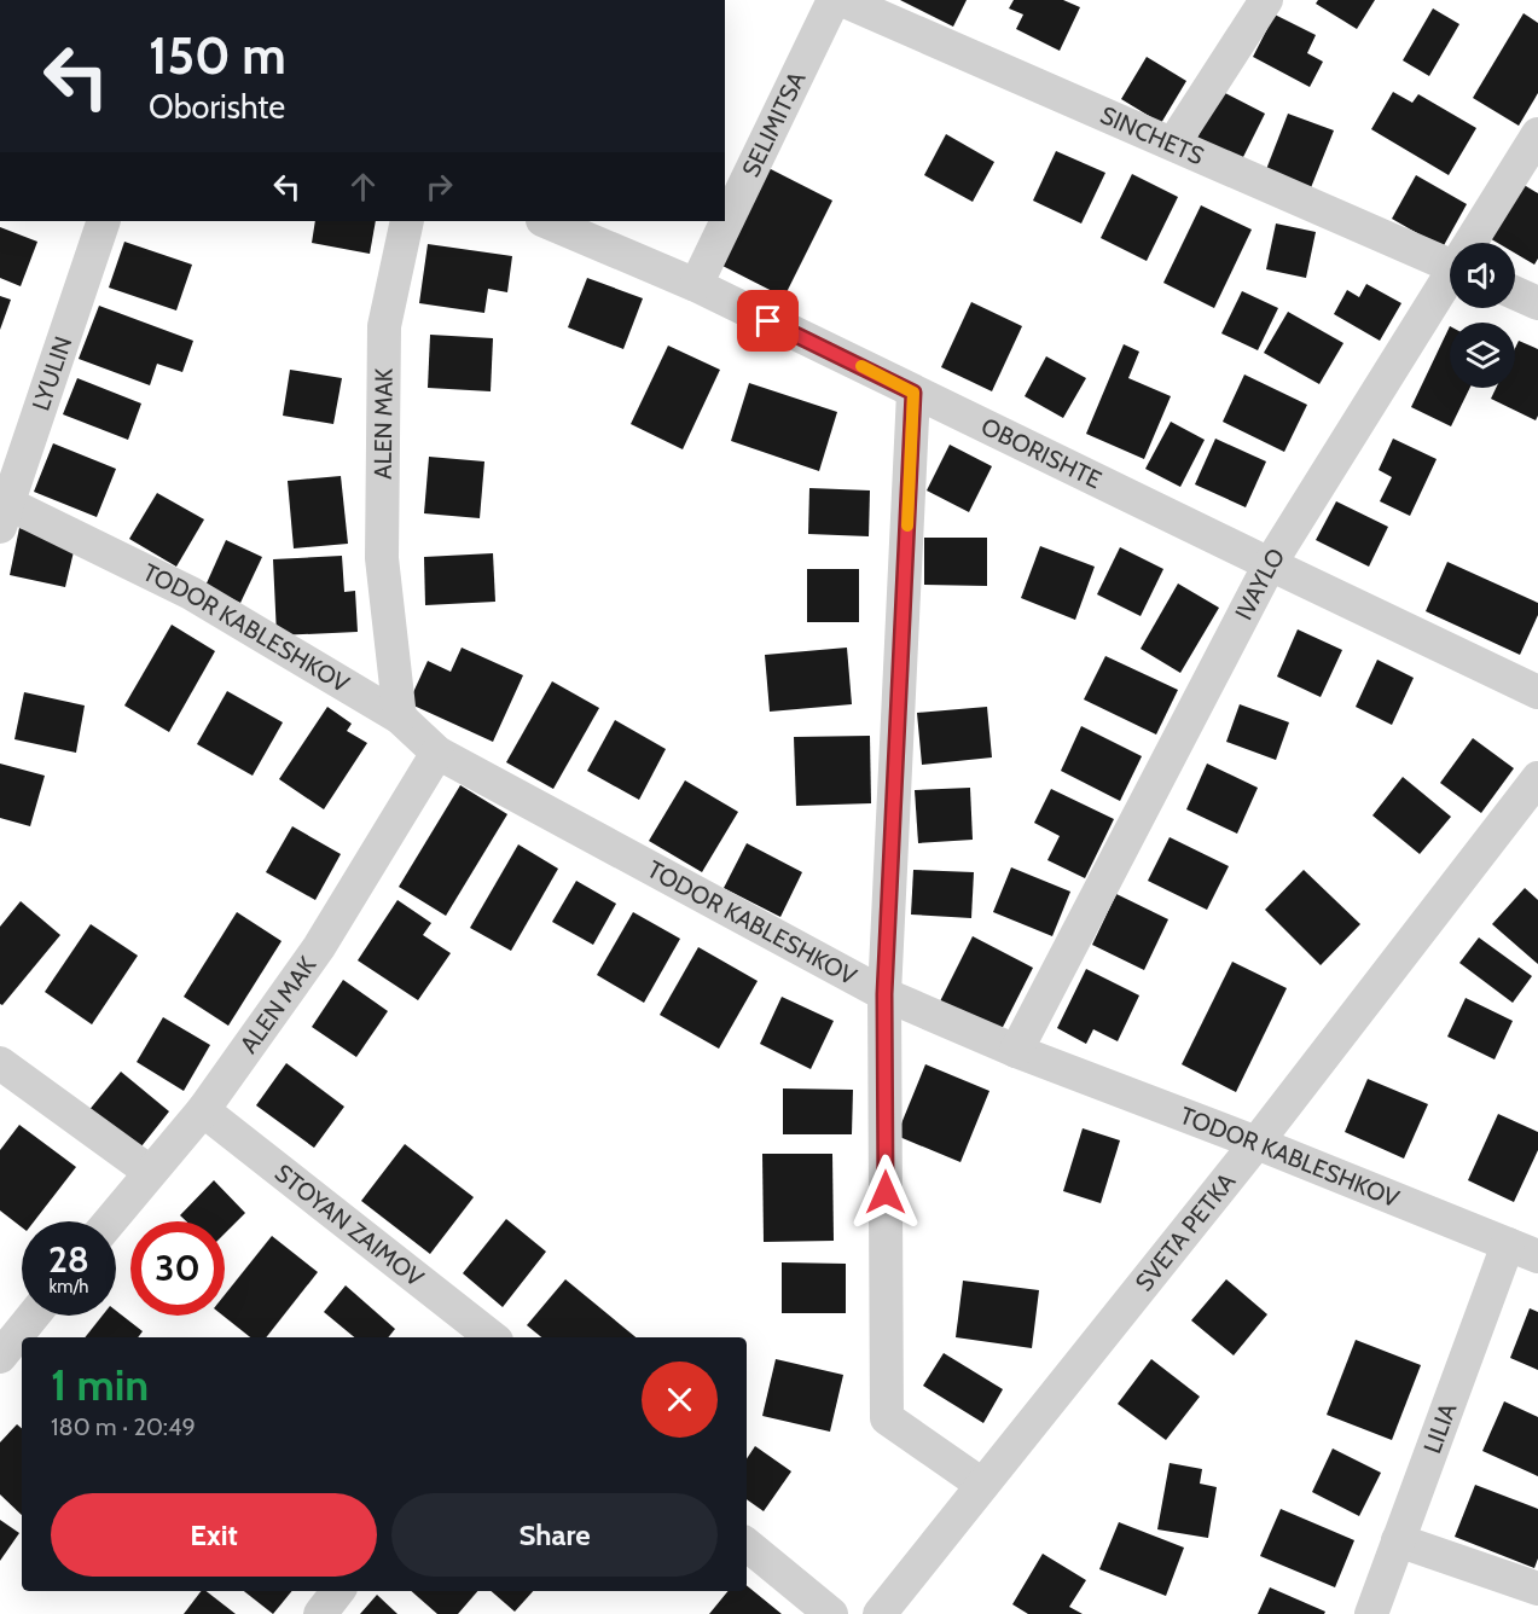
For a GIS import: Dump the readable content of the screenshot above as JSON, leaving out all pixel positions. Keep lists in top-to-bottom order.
{
  "streets": {
    "street": [
      "SELIMITSA",
      "SINCHETS",
      "LYULIN",
      "ALEN MAK",
      "OBORISHTE",
      "IVAYLO",
      "TODOR KABLESHKOV",
      "STOYAN ZAIMOV",
      "SVETA PETKA",
      "LILIA"
    ]
  },
  "crossings": [
    ["SELIMITSA", "OBORISHTE"],
    ["LYULIN", "TODOR KABLESHKOV"],
    ["ALEN MAK", "TODOR KABLESHKOV"],
    ["ALEN MAK", "STOYAN ZAIMOV"],
    ["OBORISHTE", "IVAYLO"],
    ["IVAYLO", "TODOR KABLESHKOV"],
    ["TODOR KABLESHKOV", "SVETA PETKA"],
    ["TODOR KABLESHKOV", "LILIA"]
  ],
  "page": {
    "turn": ["150 m", "Oborishte"],
    "speed": "28 km/h",
    "limit": "30",
    "heading": ["1 min", "180 m · 20:49"],
    "buttons": ["Exit", "Share"]
  }
}
